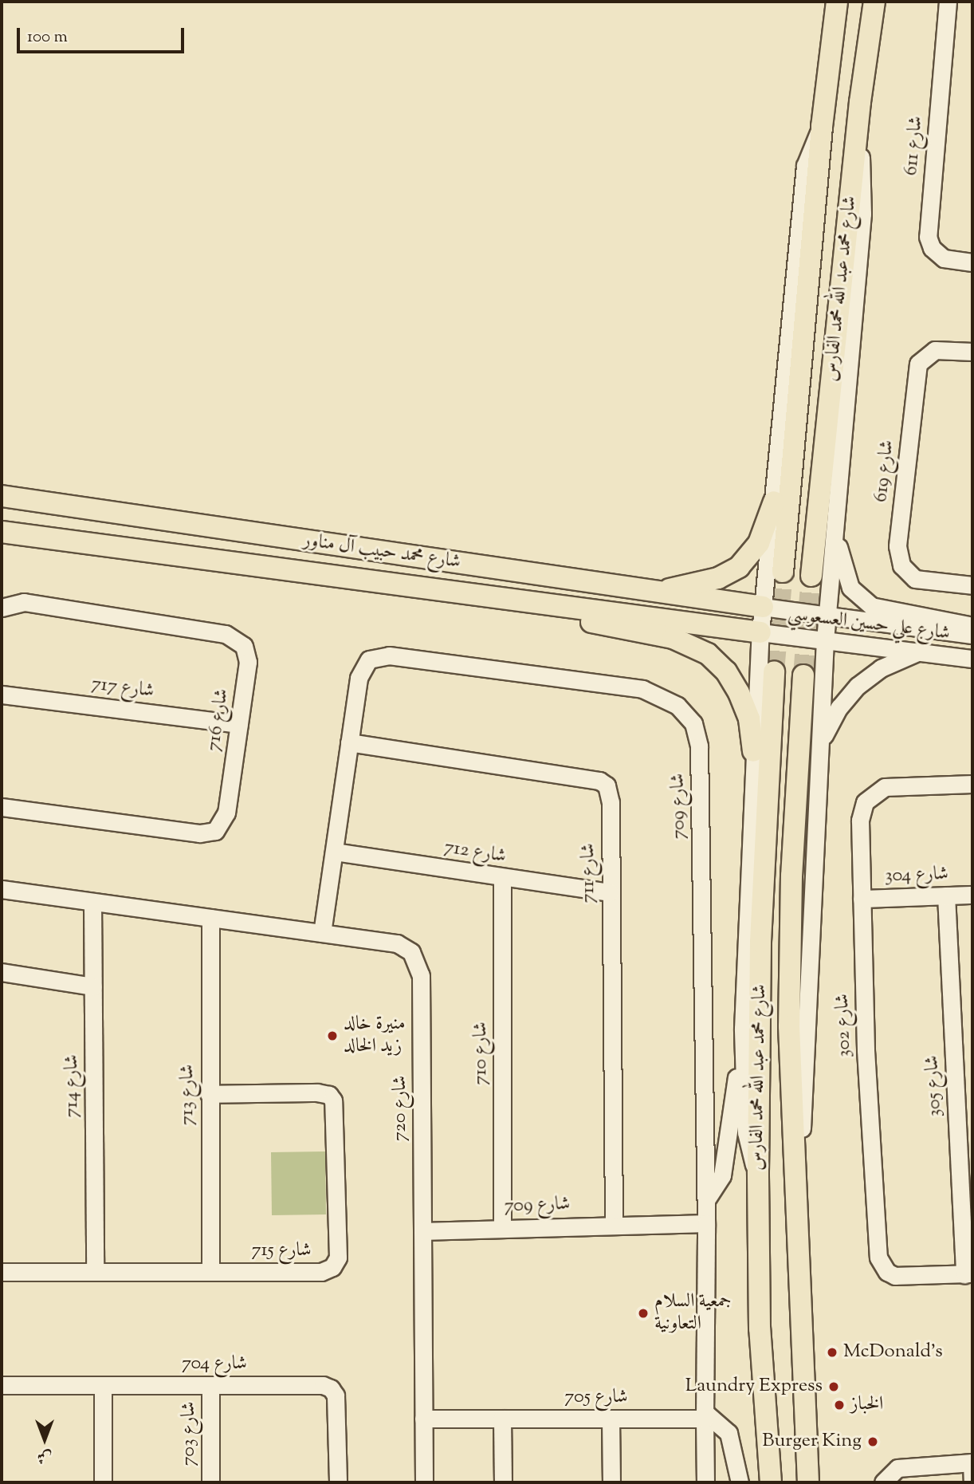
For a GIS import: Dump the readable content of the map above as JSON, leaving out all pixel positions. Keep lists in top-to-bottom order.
{
  "streets": {
    "main road": ["شارع محمد عبد الله محمد الفارس", "شارع محمد حبيب آل مناور"],
    "street": [
      "شارع 611",
      "شارع 619",
      "شارع علي حسين العسعوسي",
      "شارع 717",
      "شارع 716",
      "شارع 709",
      "شارع 712",
      "شارع 711",
      "شارع 304",
      "شارع 302",
      "شارع 710",
      "شارع 714",
      "شارع 305",
      "شارع 713",
      "شارع 720",
      "شارع 715",
      "شارع 704",
      "شارع 705",
      "شارع 703"
    ]
  },
  "crossings": [
    ["شارع محمد حبيب آل مناور", "شارع علي حسين العسعوسي"],
    ["شارع 717", "شارع 716"],
    ["شارع 709", "شارع 712"],
    ["شارع 709", "شارع 711"],
    ["شارع 709", "شارع 710"],
    ["شارع 709", "شارع 720"],
    ["شارع 712", "شارع 711"],
    ["شارع 712", "شارع 710"],
    ["شارع 304", "شارع 302"],
    ["شارع 304", "شارع 305"],
    ["شارع 302", "شارع 305"],
    ["شارع 714", "شارع 720"],
    ["شارع 714", "شارع 715"],
    ["شارع 713", "شارع 720"],
    ["شارع 713", "شارع 715"],
    ["شارع 720", "شارع 705"],
    ["شارع 704", "شارع 703"]
  ],
  "places": [
    "منيرة خالد زيد الخالد",
    "جمعية السلام التعاونية",
    "McDonald's",
    "Laundry Express",
    "الخباز",
    "Burger King"
  ],
  "scale_bar": "100 m",
  "north": "bottom"
}
